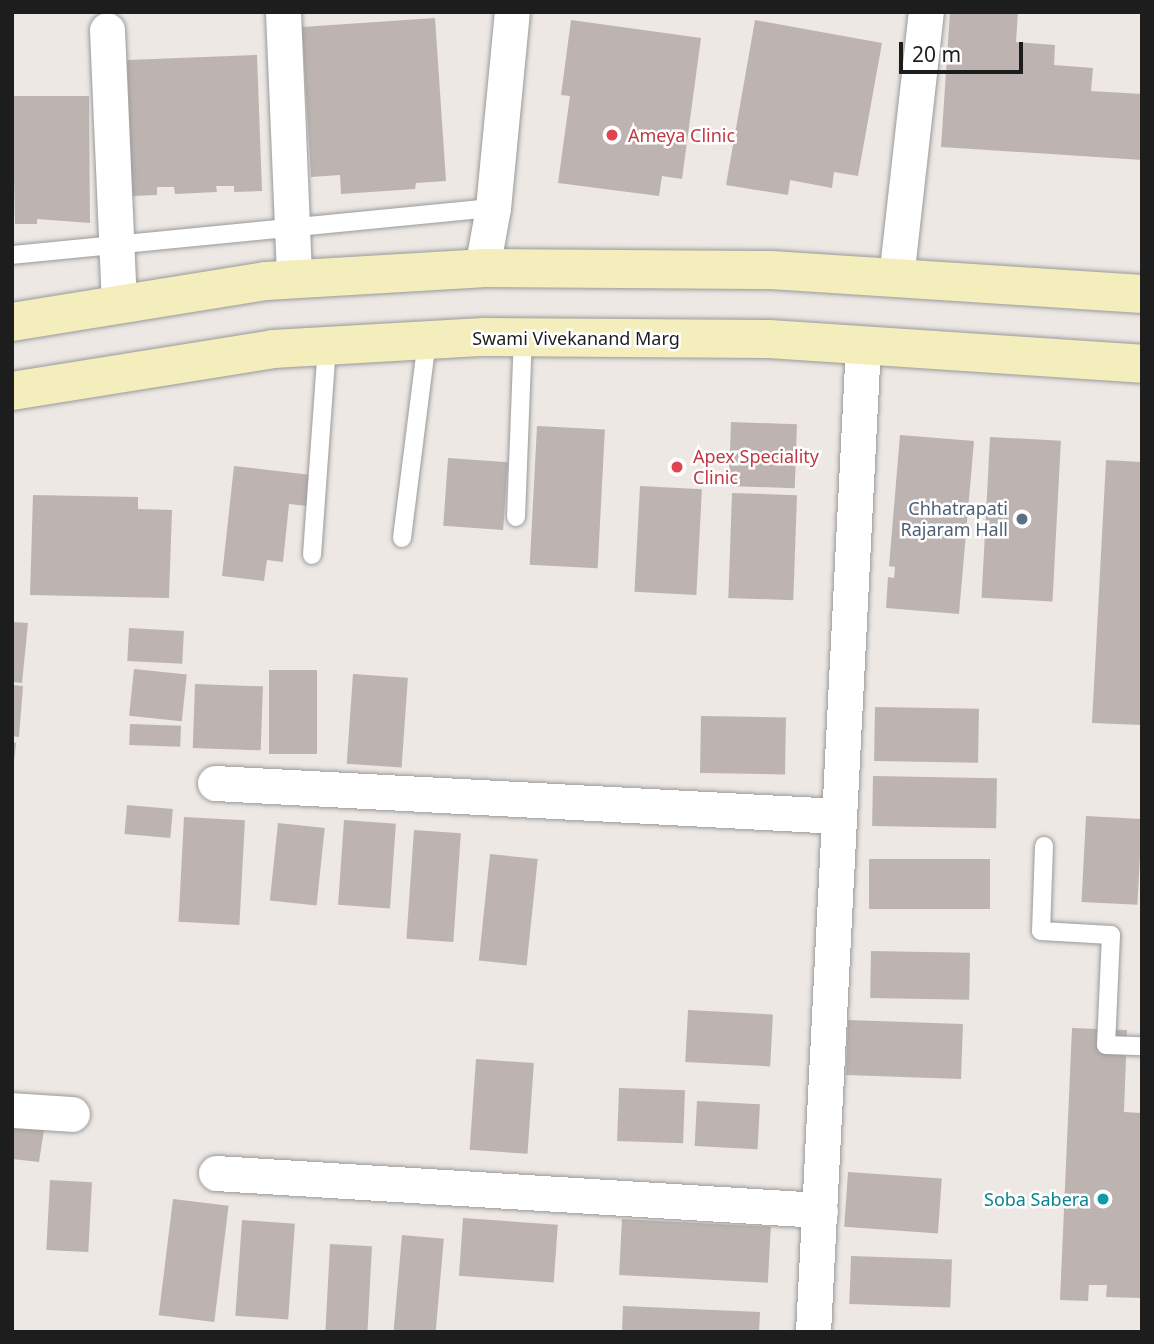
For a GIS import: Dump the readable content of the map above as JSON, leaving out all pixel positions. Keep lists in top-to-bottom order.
{
  "streets": {
    "main road": ["Swami Vivekanand Marg"]
  },
  "places": [
    "Ameya Clinic",
    "Apex Speciality Clinic",
    "Chhatrapati Rajaram Hall",
    "Soba Sabera"
  ],
  "scale_bar": "20 m"
}
